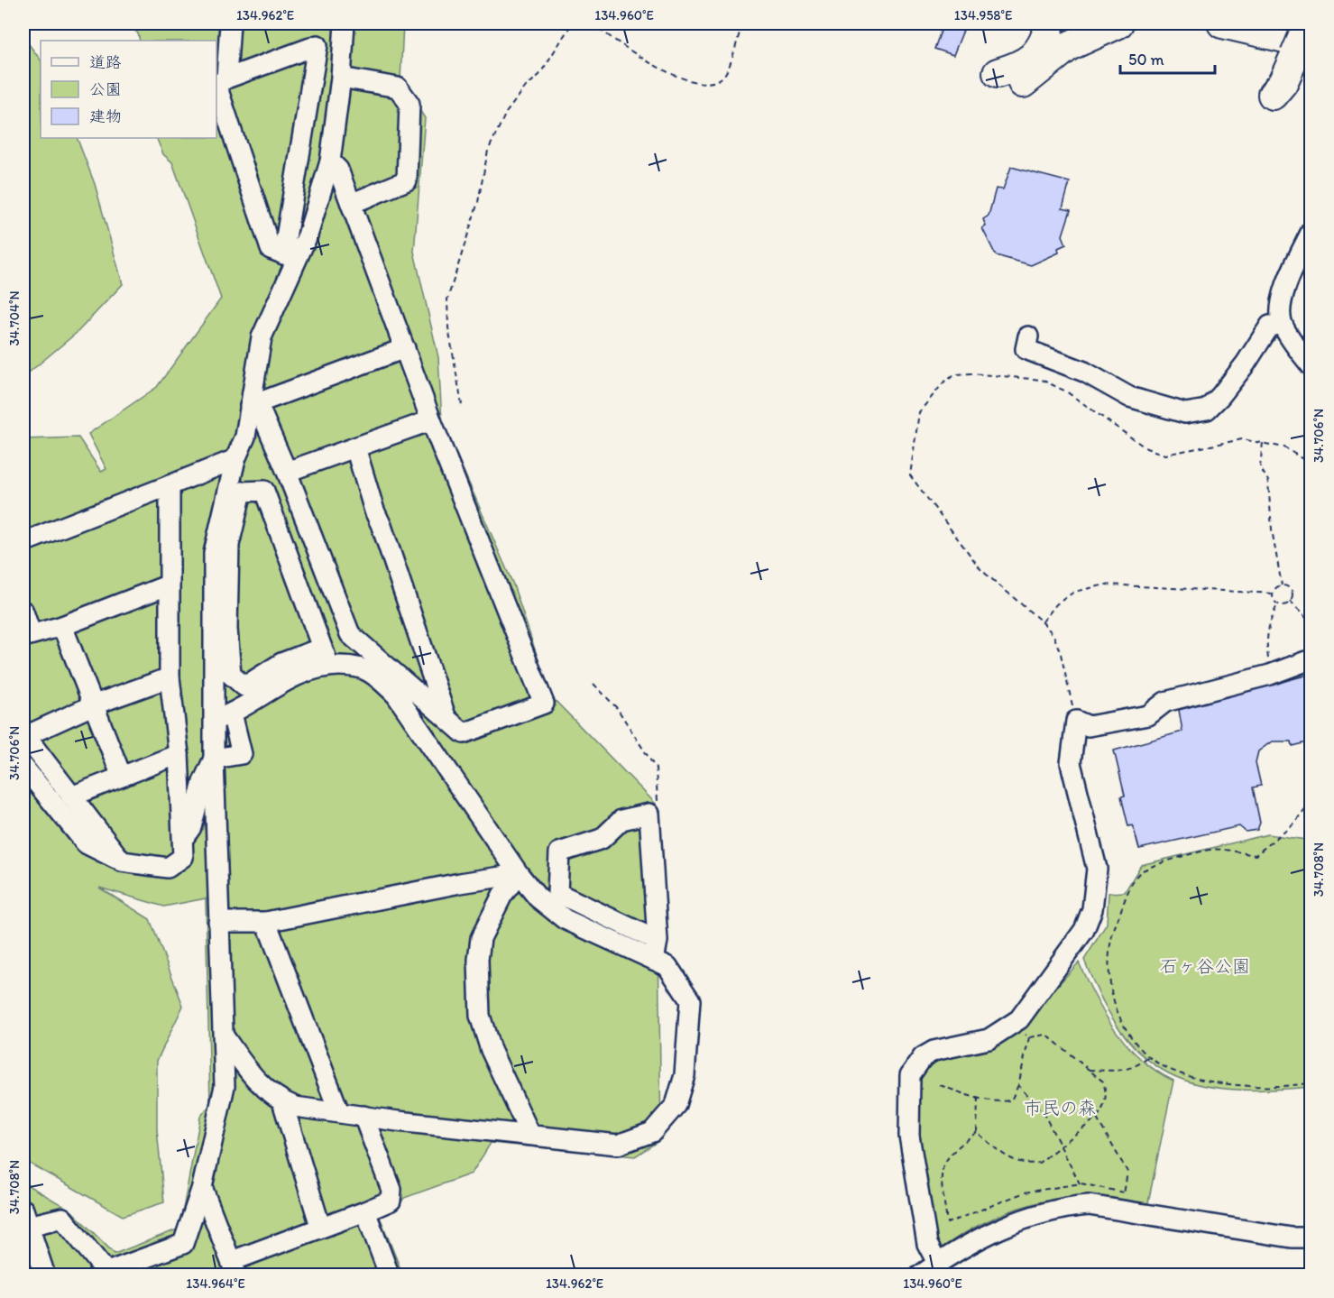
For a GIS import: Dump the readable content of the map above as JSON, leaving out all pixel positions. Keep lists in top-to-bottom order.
{
  "parks": ["石ヶ谷公園", "市民の森"],
  "legend": ["道路", "公園", "建物"],
  "scale_bar": "50 m",
  "coordinates": [
    "134.962°E",
    "134.960°E",
    "134.958°E",
    "34.704°N",
    "34.706°N",
    "34.708°N",
    "134.964°E"
  ]
}
